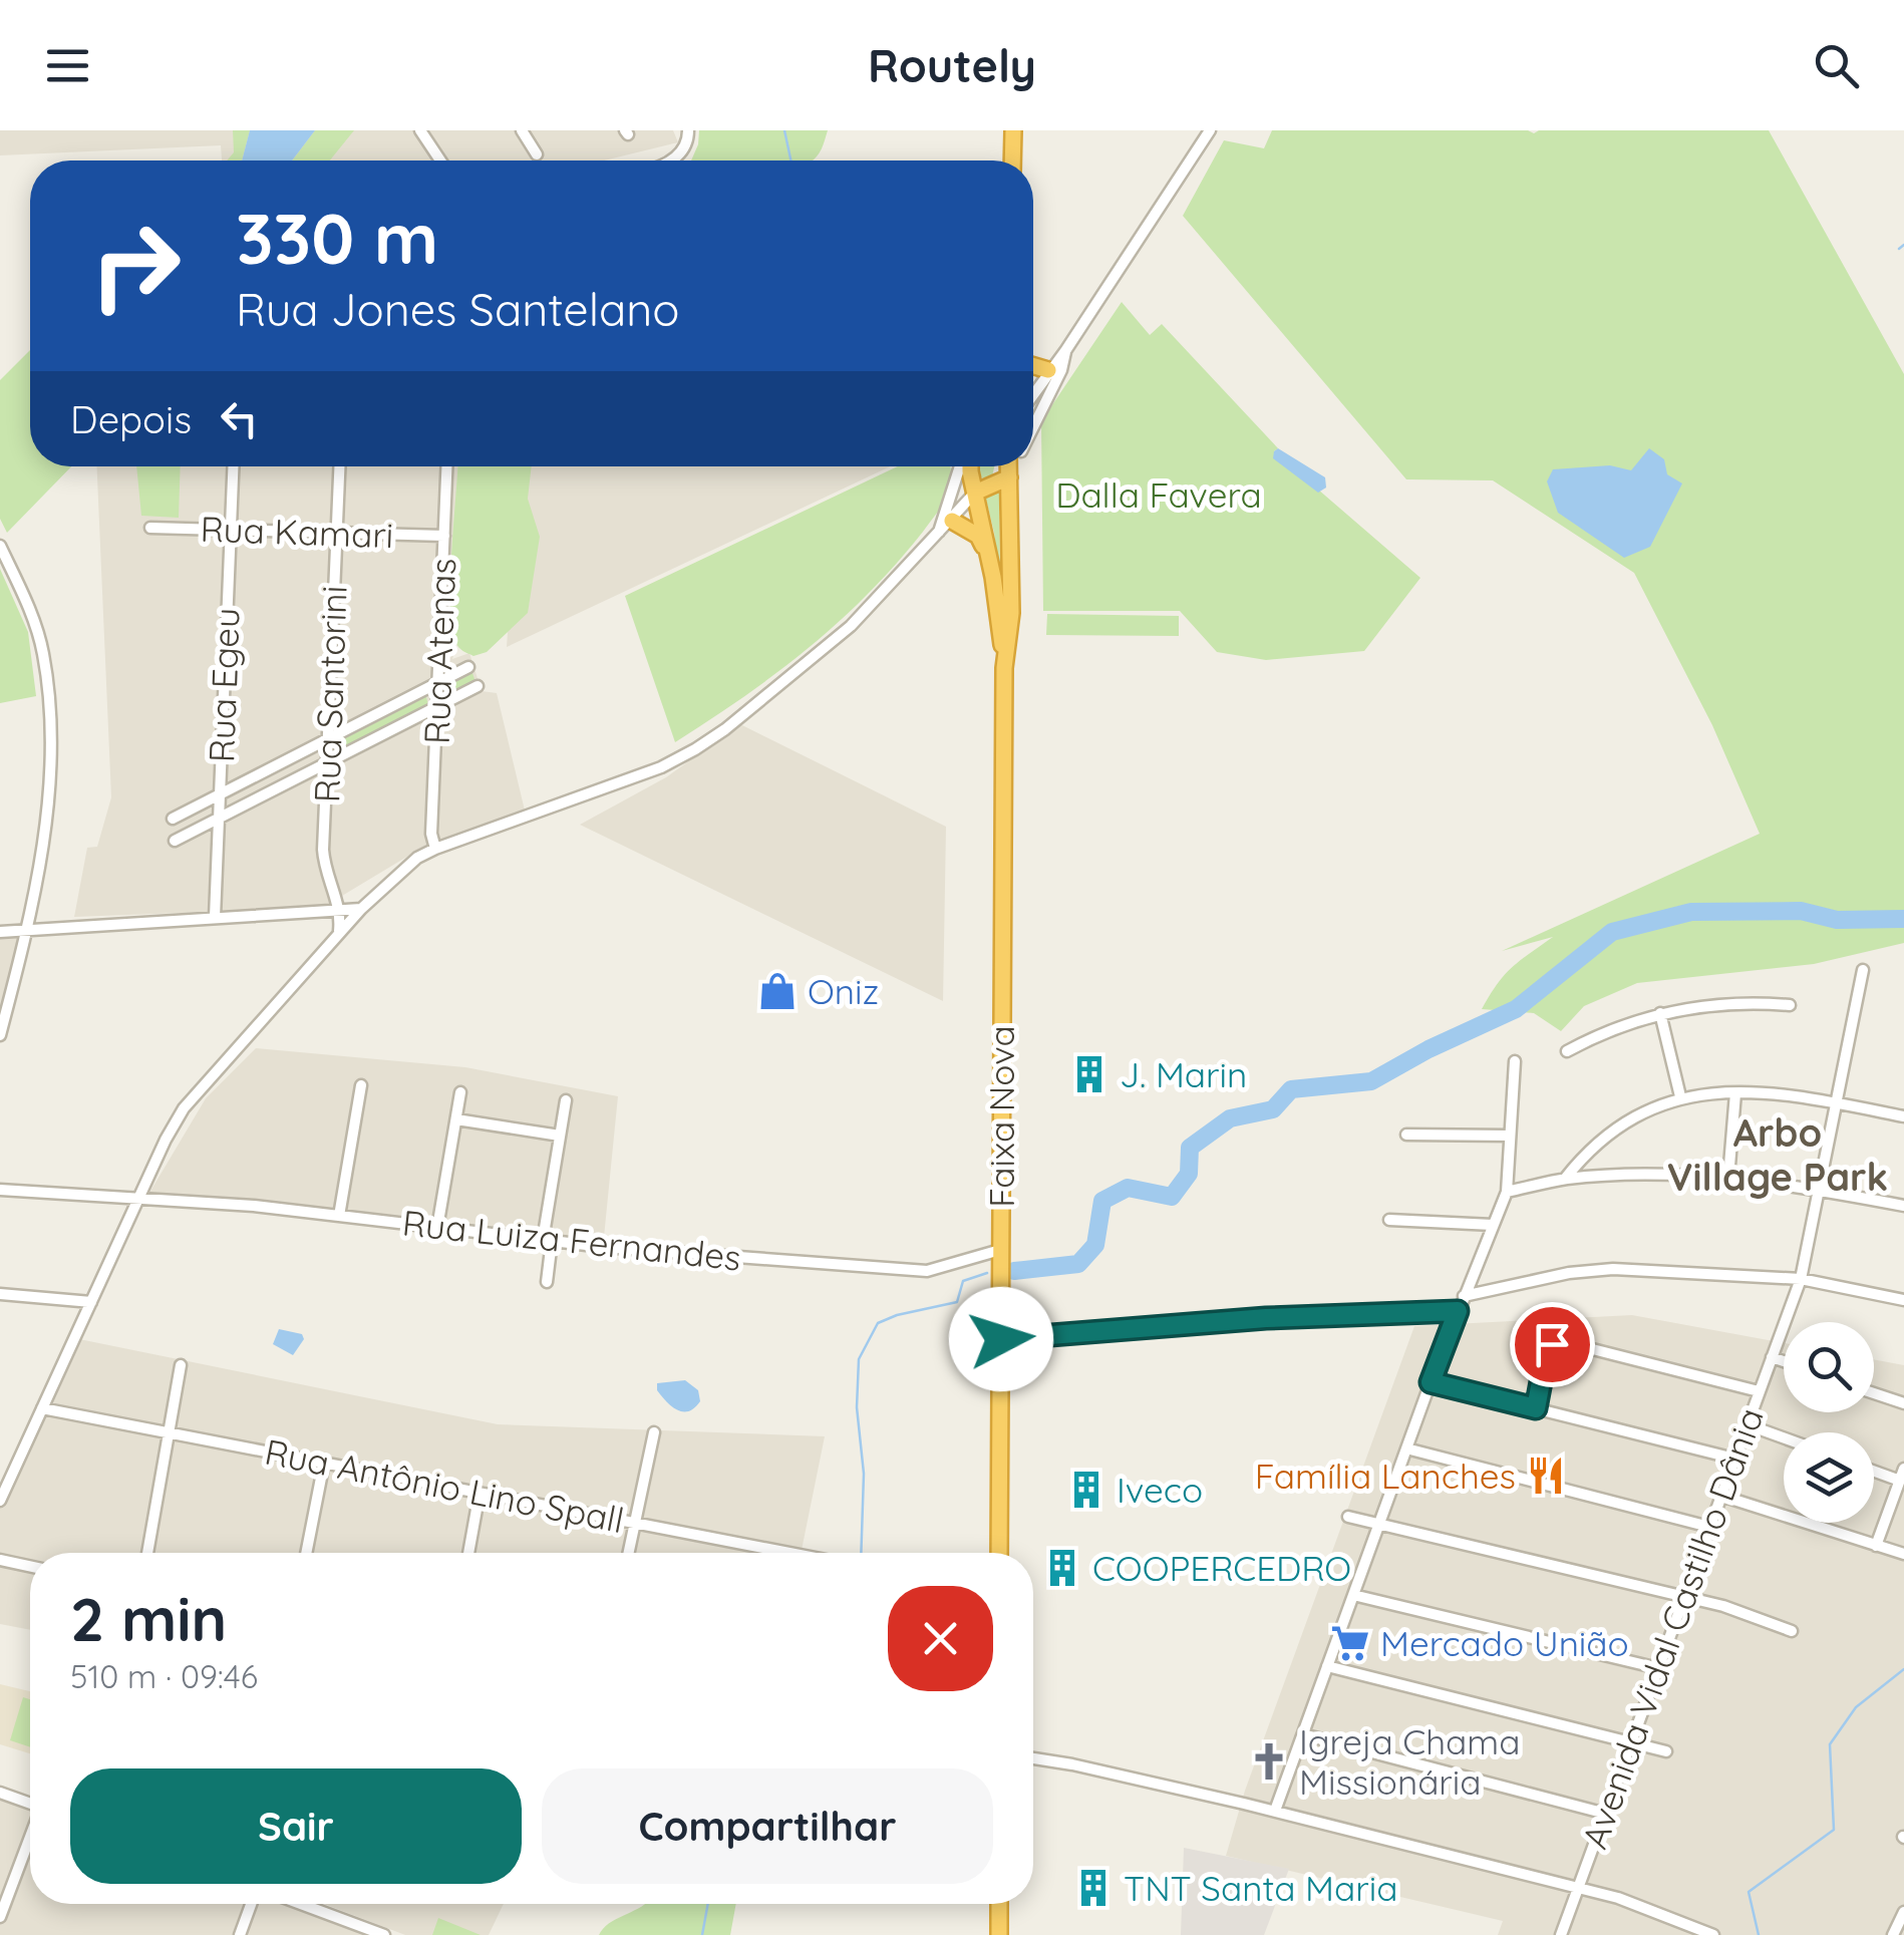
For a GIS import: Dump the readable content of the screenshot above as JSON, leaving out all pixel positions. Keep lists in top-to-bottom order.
{
  "streets": {
    "highway": ["Faixa Nova"],
    "street": [
      "Rua Kamari",
      "Rua Atenas",
      "Rua Egeu",
      "Rua Santorini",
      "Rua Luiza Fernandes",
      "Rua Antônio Lino Spall",
      "Avenida Vidal Castilho Dânia"
    ]
  },
  "crossings": [
    ["Rua Kamari", "Rua Atenas"],
    ["Rua Kamari", "Rua Egeu"],
    ["Rua Kamari", "Rua Santorini"],
    ["Faixa Nova", "Rua Luiza Fernandes"]
  ],
  "districts": ["Arbo Village Park"],
  "parks": ["Dalla Favera"],
  "places": {
    "shop": ["Oniz"],
    "building": [
      "J. Marin",
      "Iveco",
      "COOPERCEDRO",
      "TNT Santa Maria"
    ],
    "restaurant": ["Família Lanches"],
    "supermarket": ["Mercado União"],
    "church": ["Igreja Chama Missionária"]
  },
  "page": {
    "header": "Routely",
    "turn": ["330 m", "Rua Jones Santelano"],
    "then": "Depois",
    "heading": ["2 min", "510 m · 09:46"],
    "buttons": ["Sair", "Compartilhar"]
  }
}
